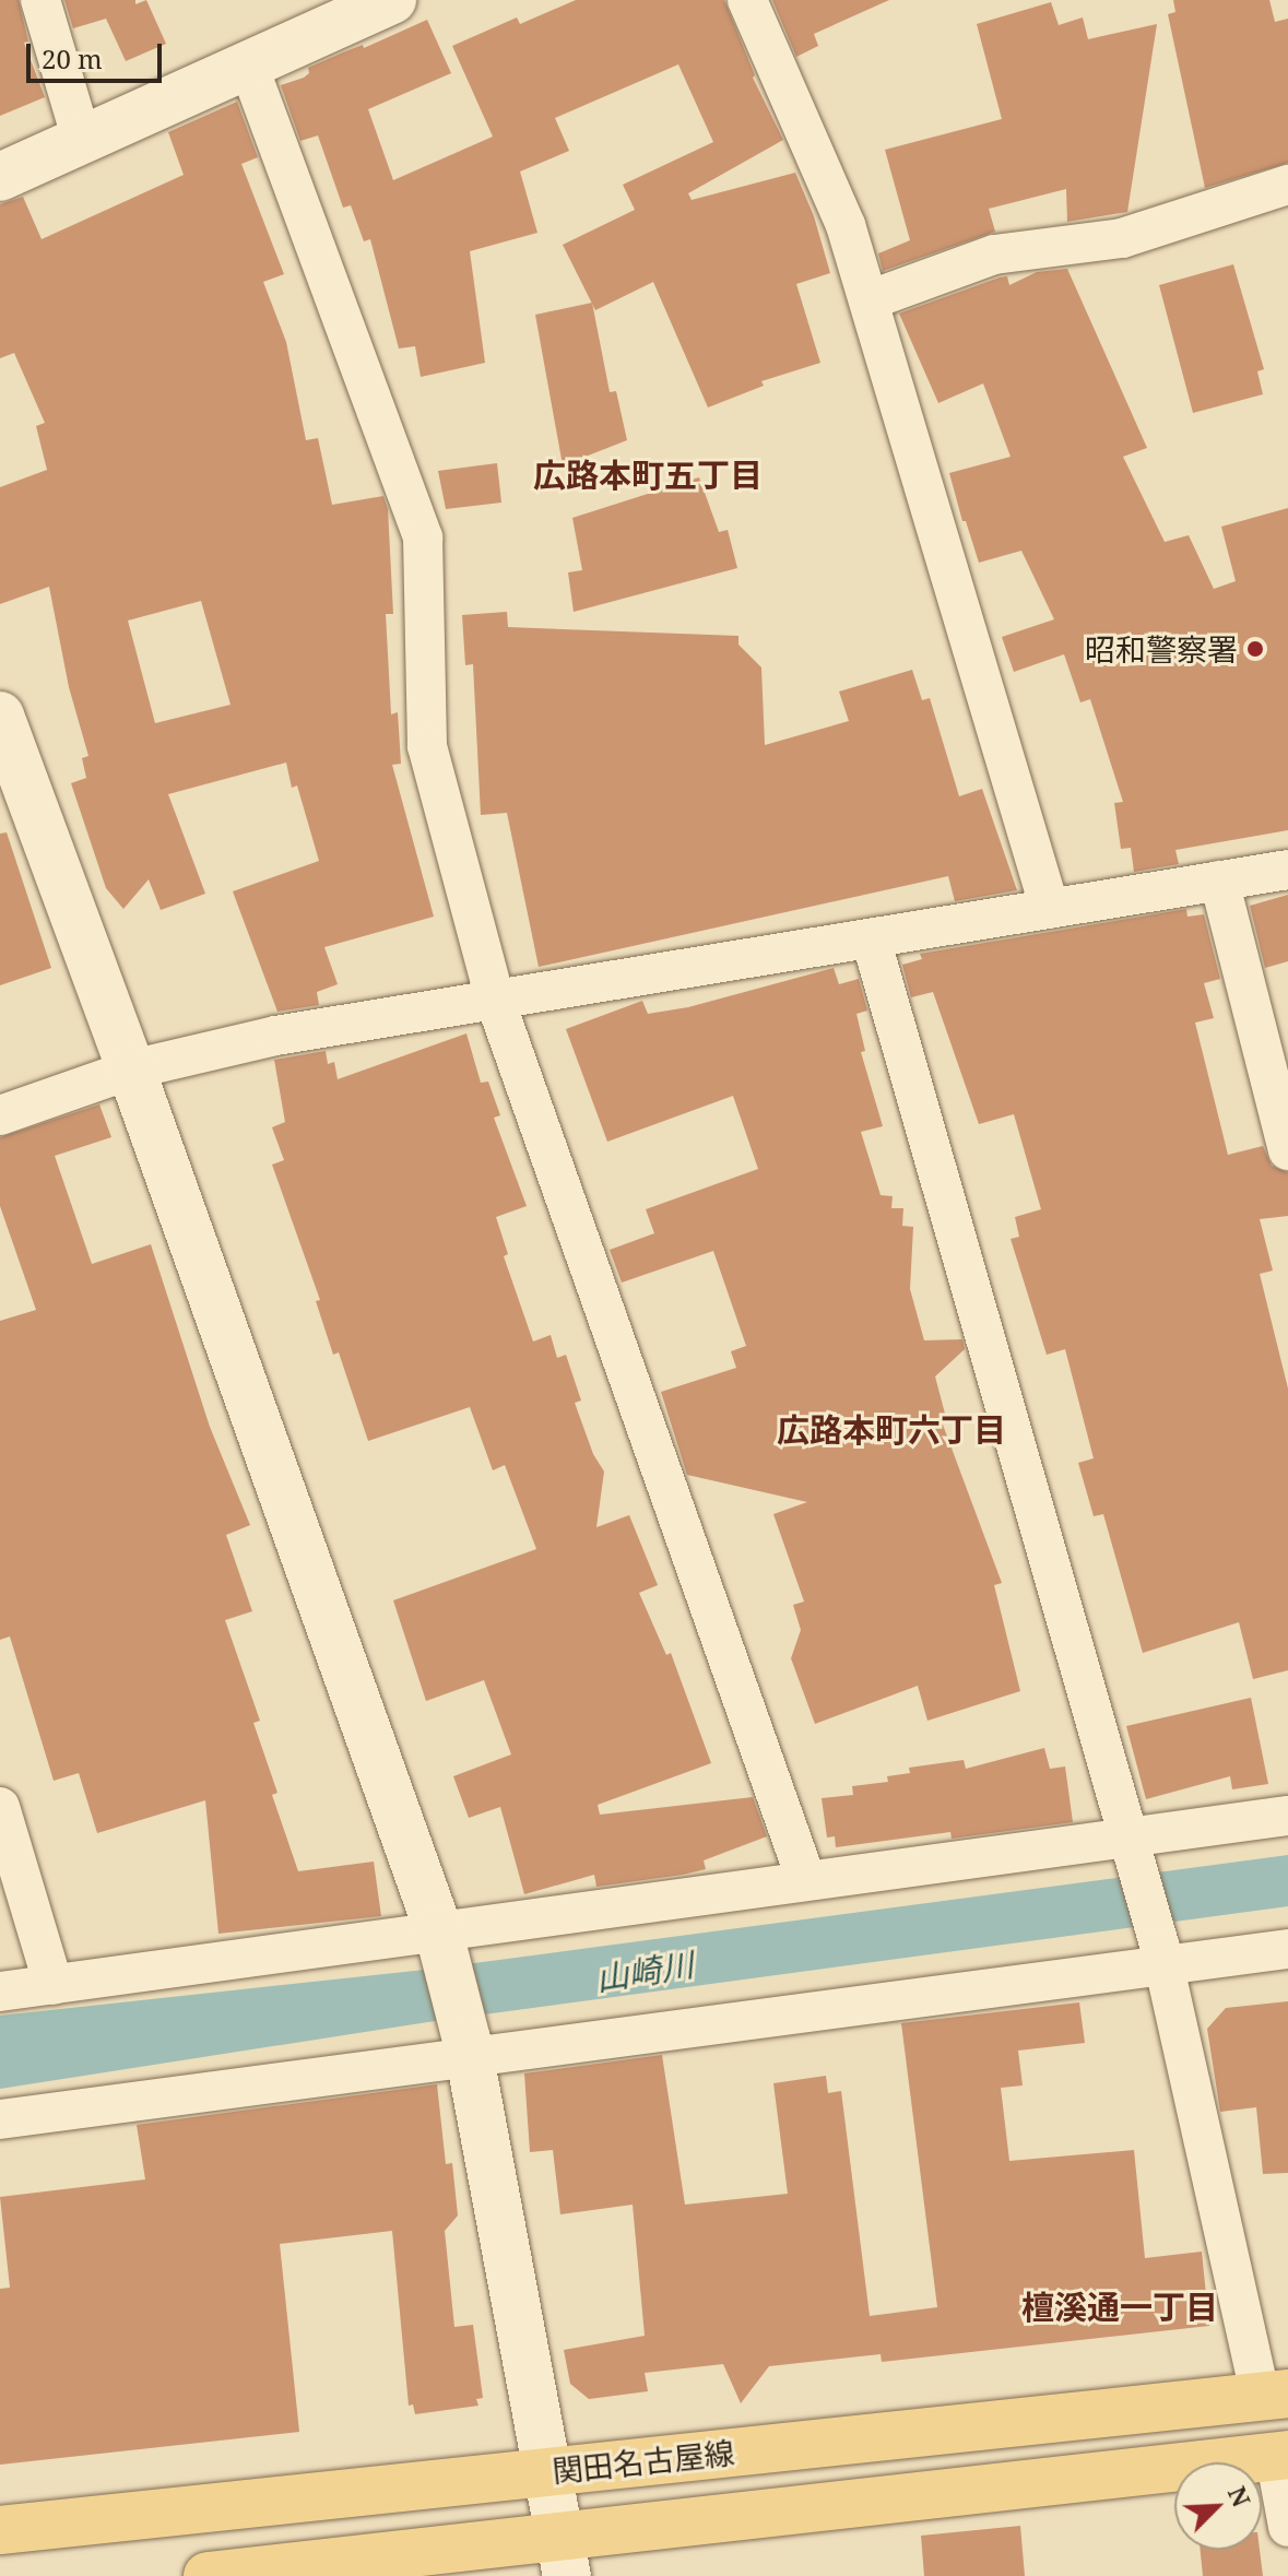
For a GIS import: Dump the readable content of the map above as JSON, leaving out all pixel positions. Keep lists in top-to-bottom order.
{
  "streets": {
    "main road": ["関田名古屋線"]
  },
  "districts": ["広路本町五丁目", "広路本町六丁目", "檀溪通一丁目"],
  "water": ["山崎川"],
  "places": ["昭和警察署"],
  "scale_bar": "20 m",
  "north": "top right"
}
